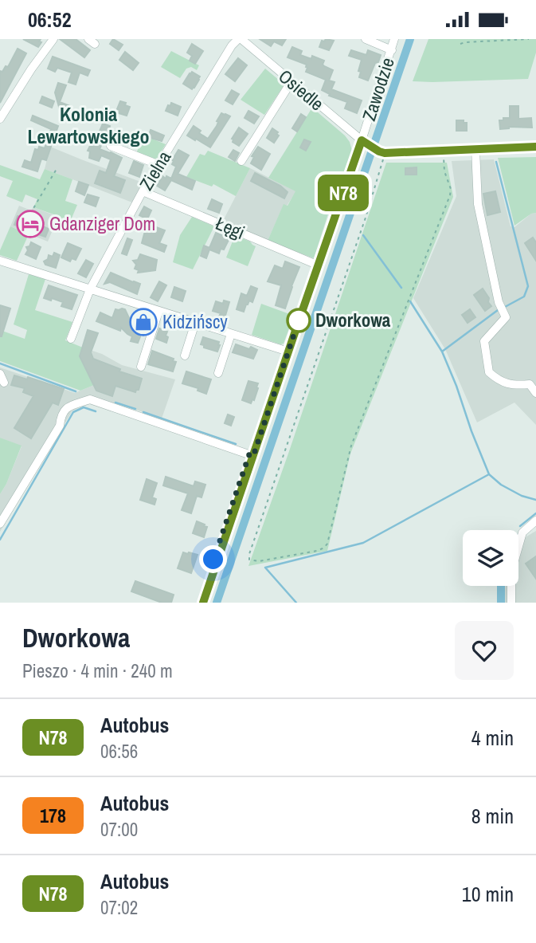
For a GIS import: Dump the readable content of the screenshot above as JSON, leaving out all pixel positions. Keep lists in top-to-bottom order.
{
  "streets": {
    "street": [
      "Zawodzie",
      "Osiedle",
      "Zielna",
      "Łęgi"
    ]
  },
  "crossings": [
    ["Zawodzie", "Osiedle"],
    ["Zawodzie", "Łęgi"],
    ["Osiedle", "Zielna"],
    ["Zielna", "Łęgi"]
  ],
  "districts": ["Kolonia Lewartowskiego"],
  "places": {
    "hotel": ["Gdanziger Dom"],
    "other": ["Dworkowa"],
    "shop": ["Kidzińscy"]
  },
  "lines": ["bus line N78"],
  "page": {
    "status": "06:52",
    "on_map": "N78",
    "heading": ["Dworkowa", "Pieszo · 4 min · 240 m"],
    "list": [
      {
        "mark": "N78",
        "name": "Autobus",
        "note": "06:56",
        "value": "4 min"
      },
      {
        "mark": "178",
        "name": "Autobus",
        "note": "07:00",
        "value": "8 min"
      },
      {
        "mark": "N78",
        "name": "Autobus",
        "note": "07:02",
        "value": "10 min"
      }
    ]
  }
}
